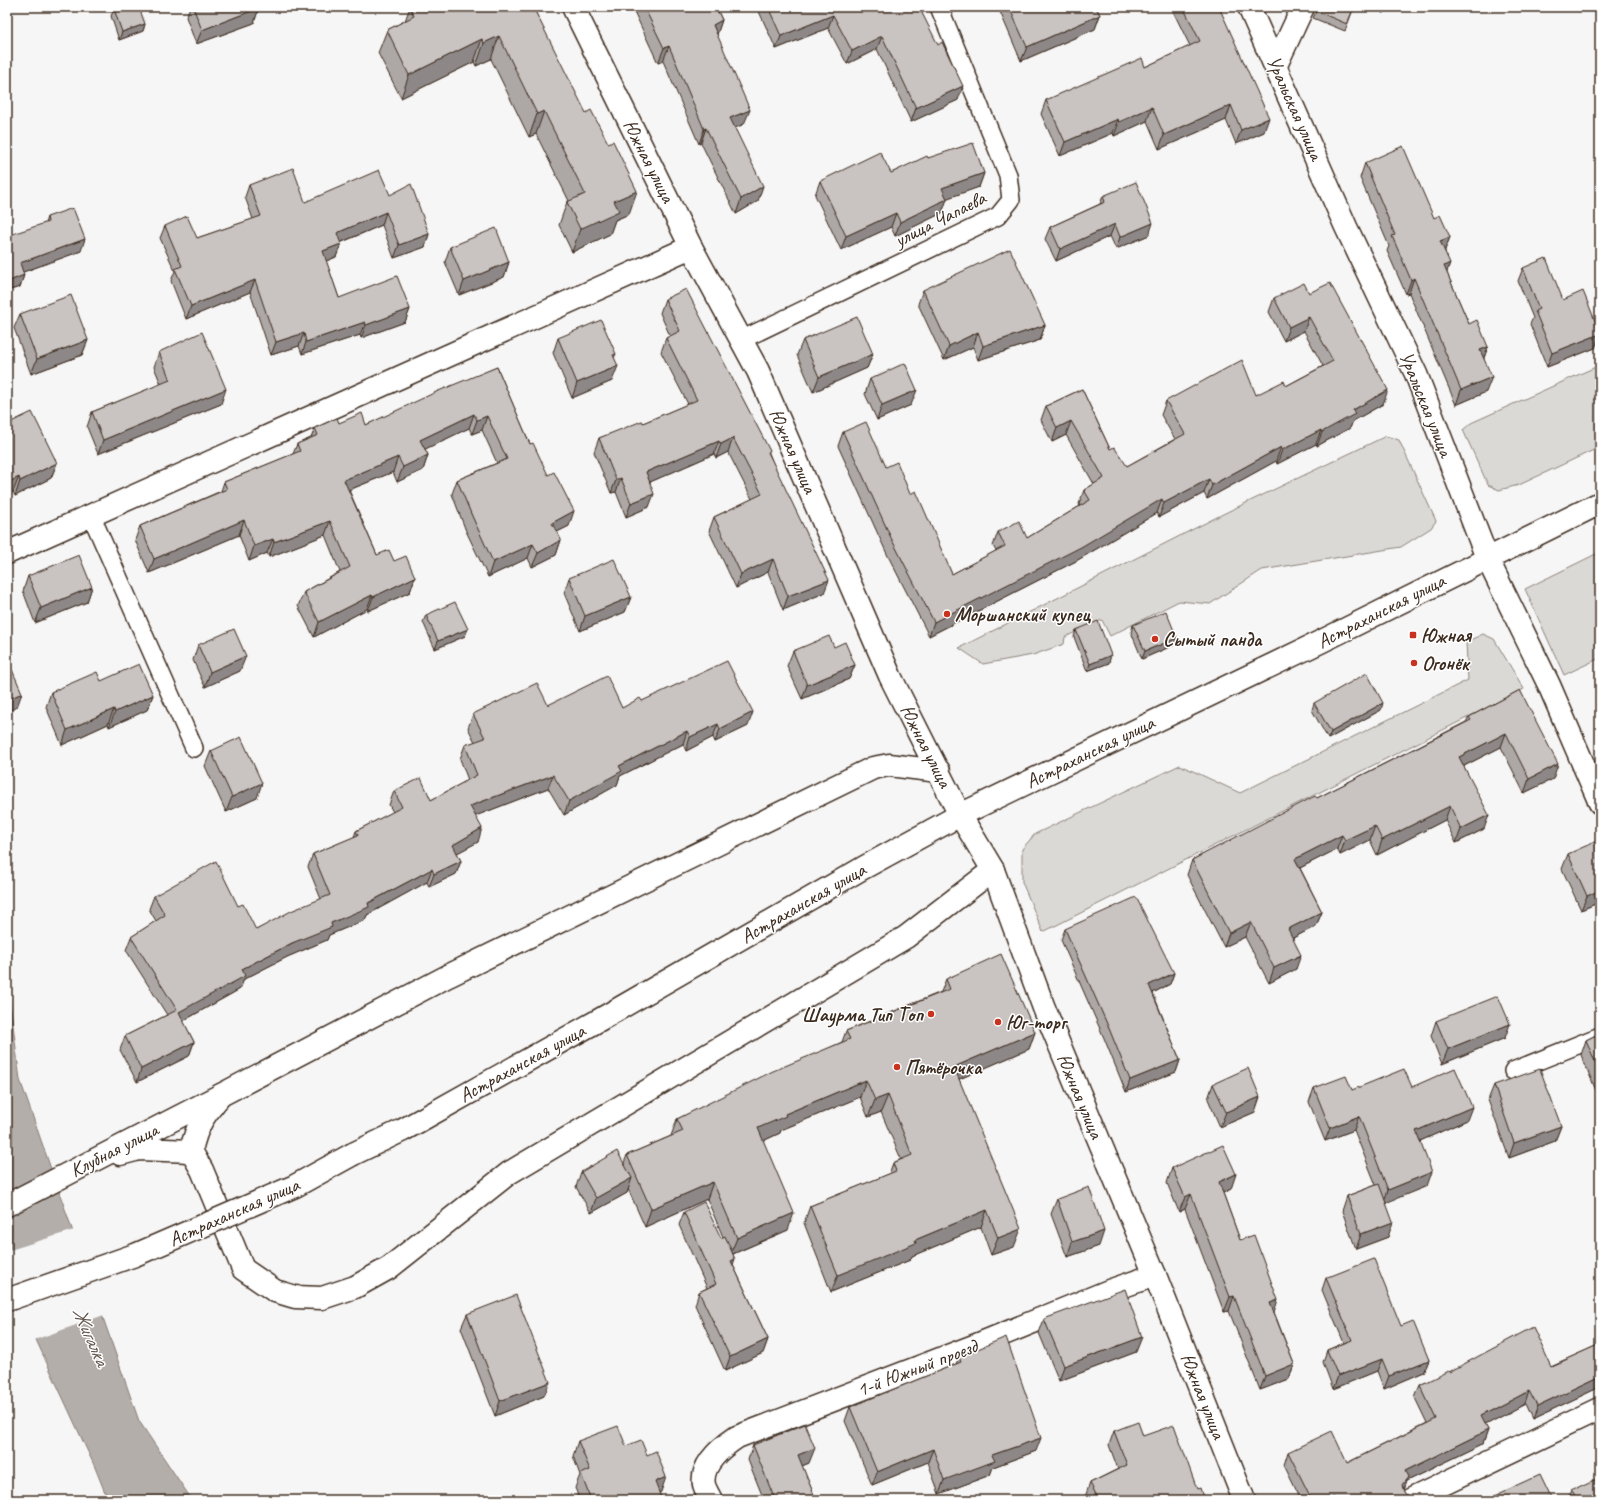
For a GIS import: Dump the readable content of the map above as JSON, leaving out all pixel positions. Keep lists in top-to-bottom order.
{
  "streets": {
    "street": [
      "Уральская улица",
      "Южная улица",
      "Астраханская улица",
      "Клубная улица",
      "1-й Южный проезд"
    ],
    "lane": ["улица Чапаева"]
  },
  "crossings": [
    ["Уральская улица", "Астраханская улица"],
    ["Южная улица", "улица Чапаева"],
    ["Южная улица", "Астраханская улица"],
    ["Южная улица", "Клубная улица"],
    ["Южная улица", "1-й Южный проезд"]
  ],
  "water": ["Жигалка"],
  "places": {
    "other": [
      "Моршанский купец",
      "Сытый панда",
      "Огонёк",
      "Шаурма Тип Топ",
      "Юг-торг",
      "Пятёрочка"
    ],
    "transit": ["Южная"]
  }
}
